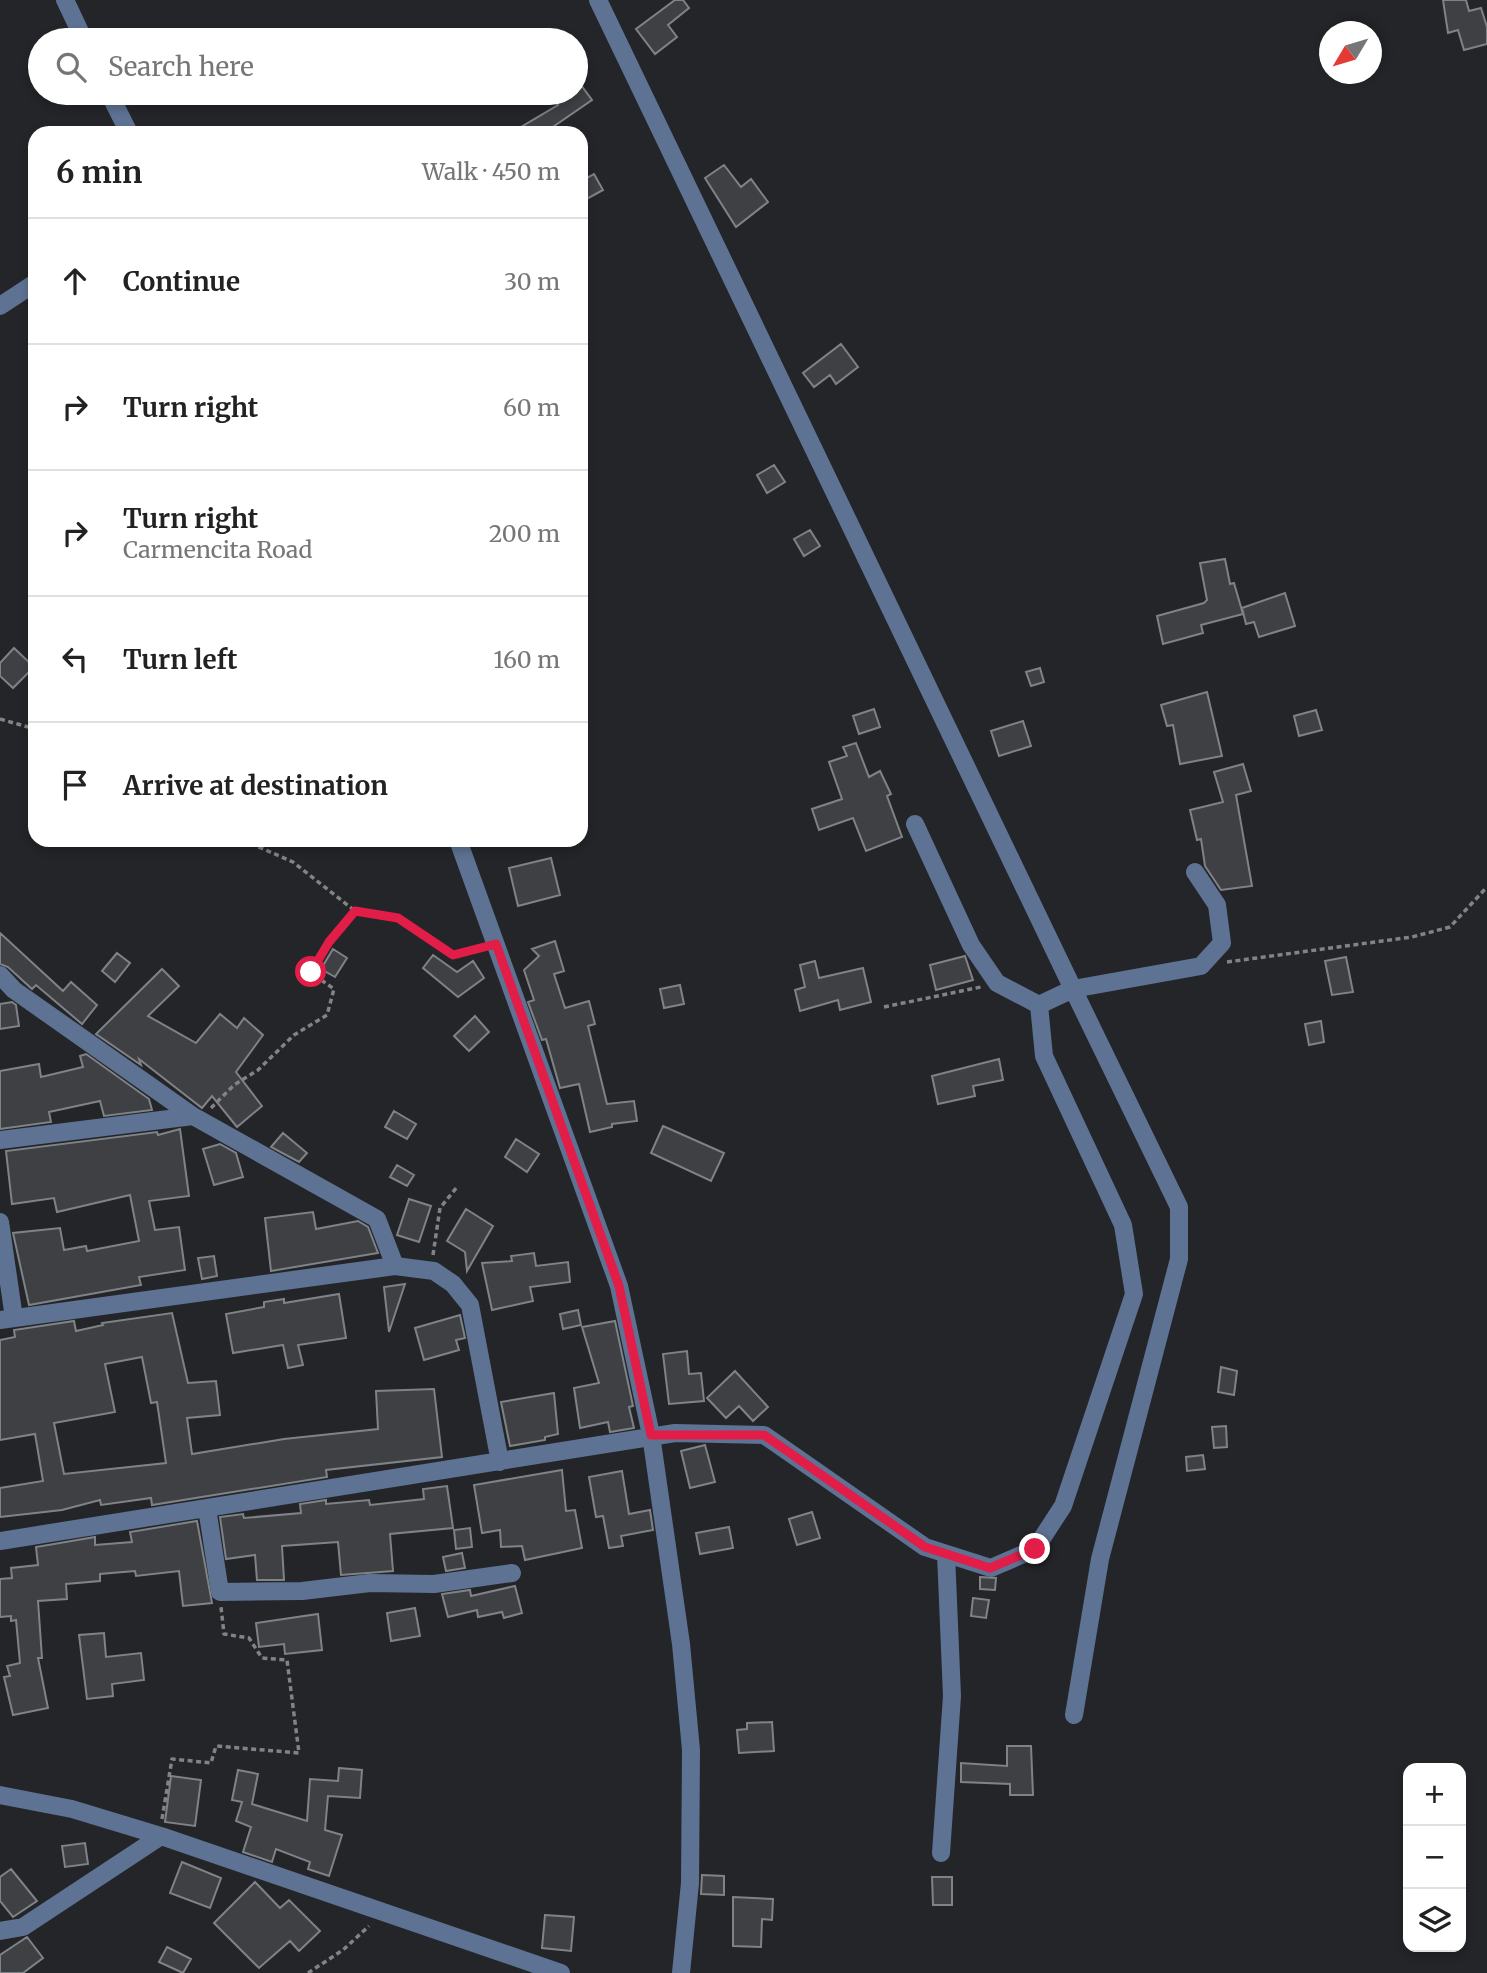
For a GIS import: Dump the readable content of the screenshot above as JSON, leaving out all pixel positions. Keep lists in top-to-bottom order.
{
  "north": "bottom left",
  "page": {
    "search": "Search here",
    "heading": ["6 min", "Walk · 450 m"],
    "list": [
      ["Continue", "30 m"],
      ["Turn right", "60 m"],
      ["Turn right", "Carmencita Road", "200 m"],
      ["Turn left", "160 m"],
      "Arrive at destination"
    ],
    "map_buttons": ["+", "−"]
  }
}
